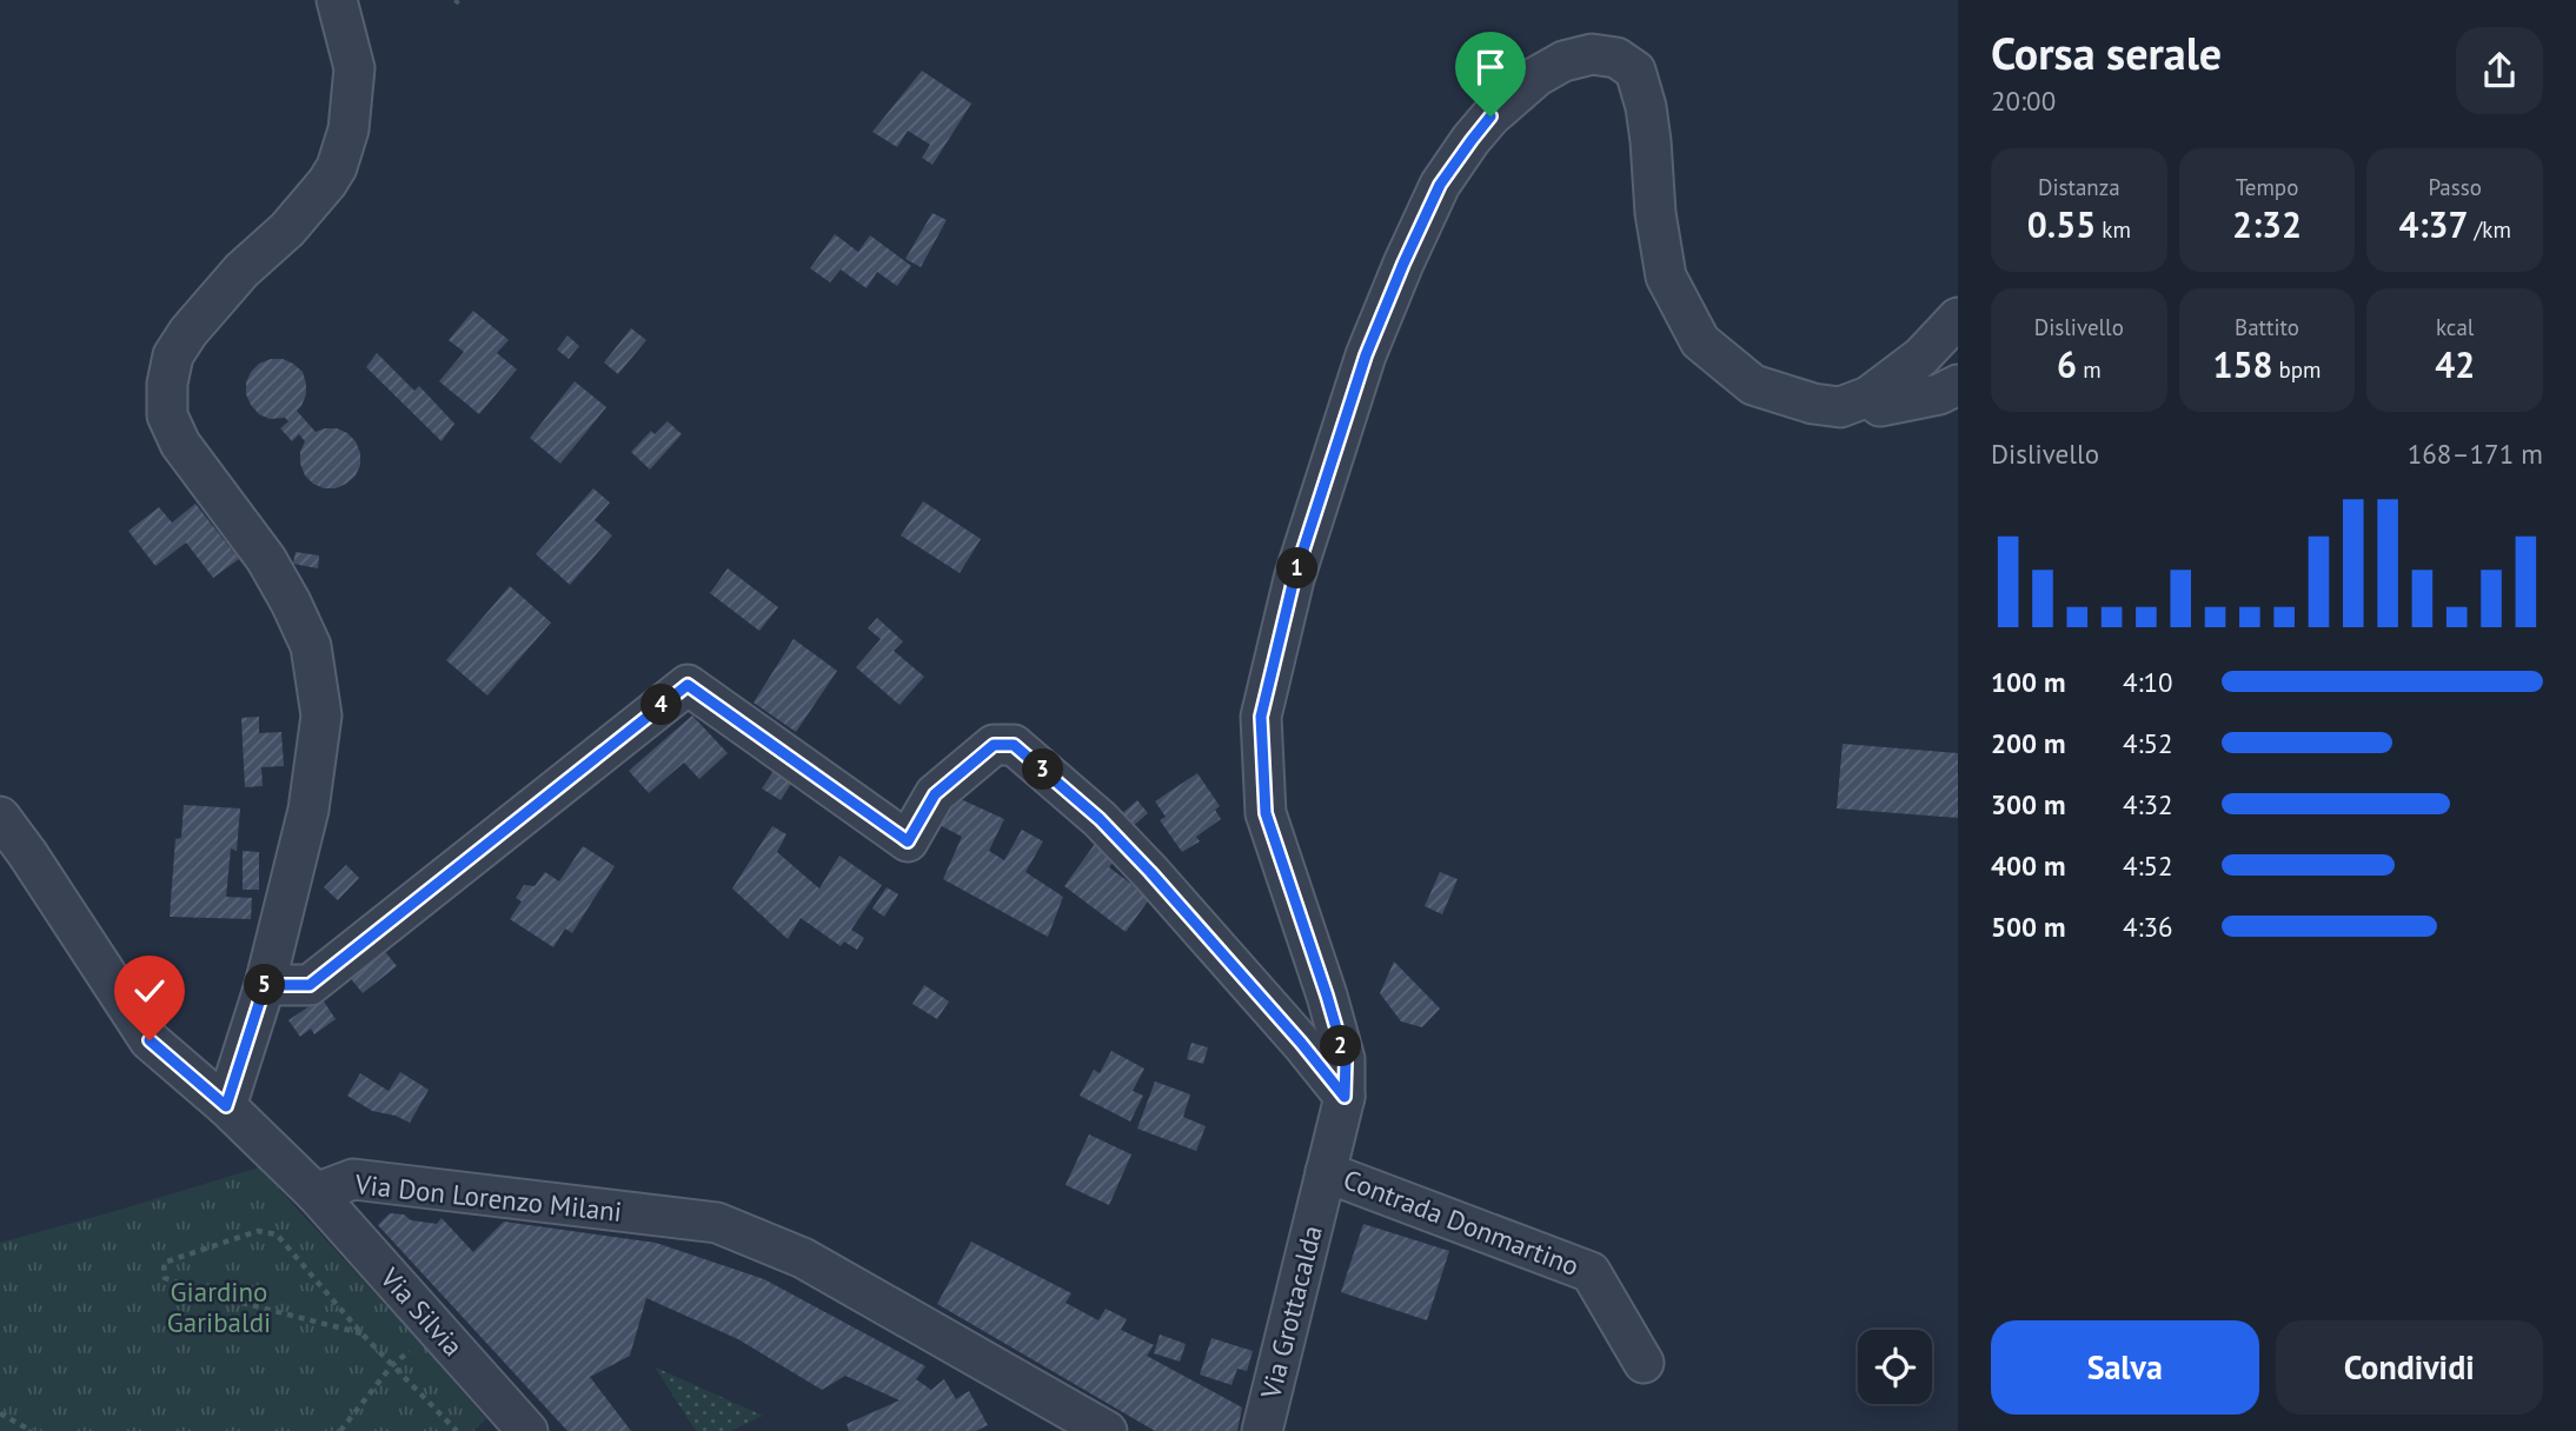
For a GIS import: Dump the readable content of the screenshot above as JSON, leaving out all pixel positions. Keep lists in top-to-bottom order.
{
  "streets": {
    "street": [
      "Via Don Lorenzo Milani",
      "Contrada Donmartino",
      "Via Silvia",
      "Via Grottacalda"
    ]
  },
  "crossings": [
    ["Via Don Lorenzo Milani", "Via Silvia"],
    ["Contrada Donmartino", "Via Grottacalda"]
  ],
  "parks": ["Giardino Garibaldi"],
  "page": {
    "heading": ["Corsa serale", "20:00"],
    "stats": [
      ["Distanza", "0.55 km"],
      ["Tempo", "2:32"],
      ["Passo", "4:37 /km"],
      ["Dislivello", "6 m"],
      ["Battito", "158 bpm"],
      ["kcal", "42"]
    ],
    "chart": ["Dislivello", "168–171 m"],
    "pins": [
      "1",
      "4",
      "3",
      "5",
      "2"
    ],
    "list": [
      {
        "name": "100 m",
        "note": "4:10"
      },
      {
        "name": "200 m",
        "note": "4:52"
      },
      {
        "name": "300 m",
        "note": "4:32"
      },
      {
        "name": "400 m",
        "note": "4:52"
      },
      {
        "name": "500 m",
        "note": "4:36"
      }
    ],
    "buttons": ["Salva", "Condividi"]
  }
}
